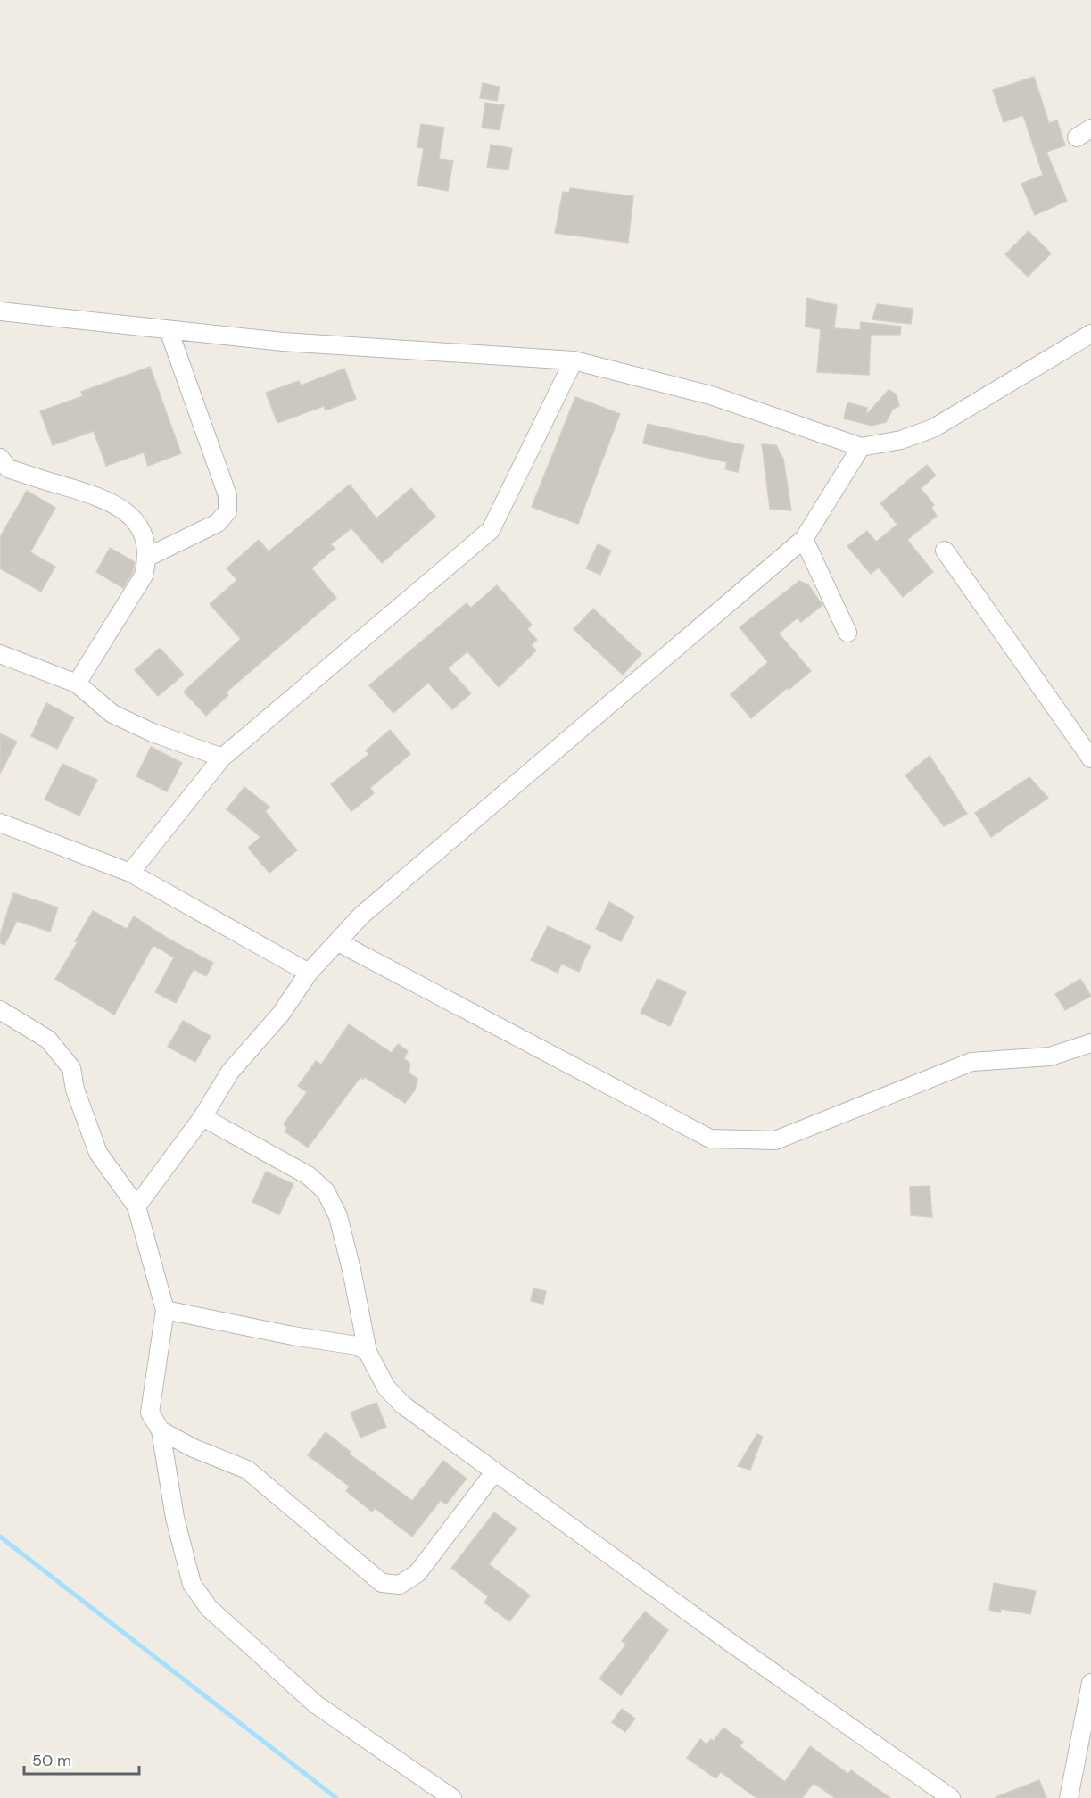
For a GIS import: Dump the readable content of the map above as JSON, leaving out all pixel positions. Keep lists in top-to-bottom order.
{
  "scale_bar": "50 m"
}
